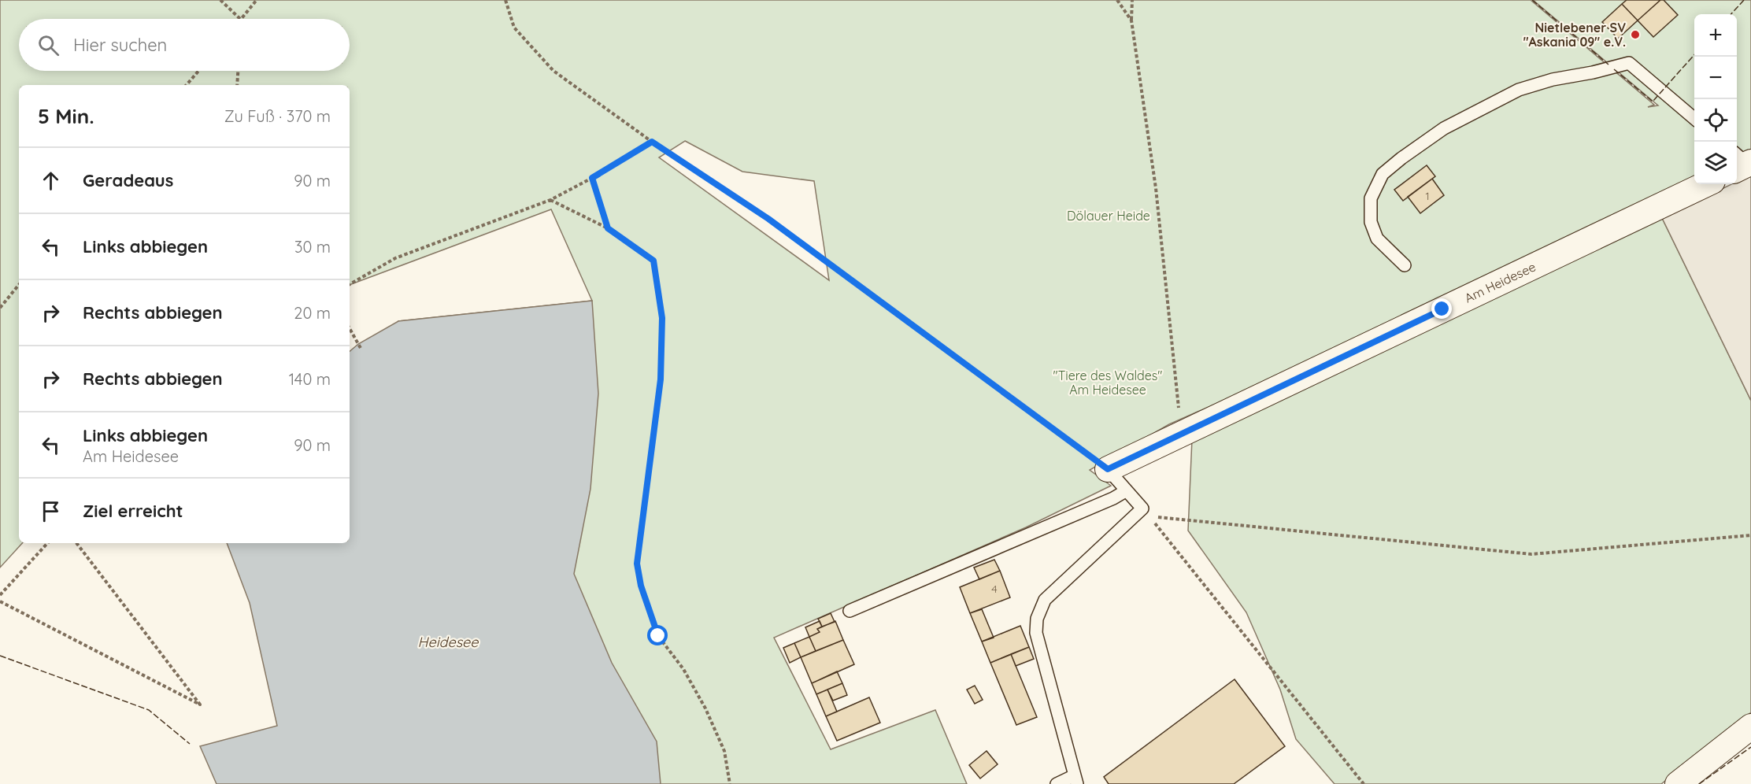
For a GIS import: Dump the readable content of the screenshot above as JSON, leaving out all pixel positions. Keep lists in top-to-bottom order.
{
  "streets": {
    "street": ["Am Heidesee"]
  },
  "water": ["Heidesee"],
  "parks": ["Dölauer Heide", "\"Tiere des Waldes\" Am Heidesee"],
  "places": ["Nietlebener SV \"Askania 09\" e.V."],
  "house_numbers": ["1", "4"],
  "page": {
    "map_buttons": ["+", "−"],
    "search": "Hier suchen",
    "heading": ["5 Min.", "Zu Fuß · 370 m"],
    "list": [
      ["Geradeaus", "90 m"],
      ["Links abbiegen", "30 m"],
      ["Rechts abbiegen", "20 m"],
      ["Rechts abbiegen", "140 m"],
      ["Links abbiegen", "Am Heidesee", "90 m"],
      "Ziel erreicht"
    ]
  }
}
